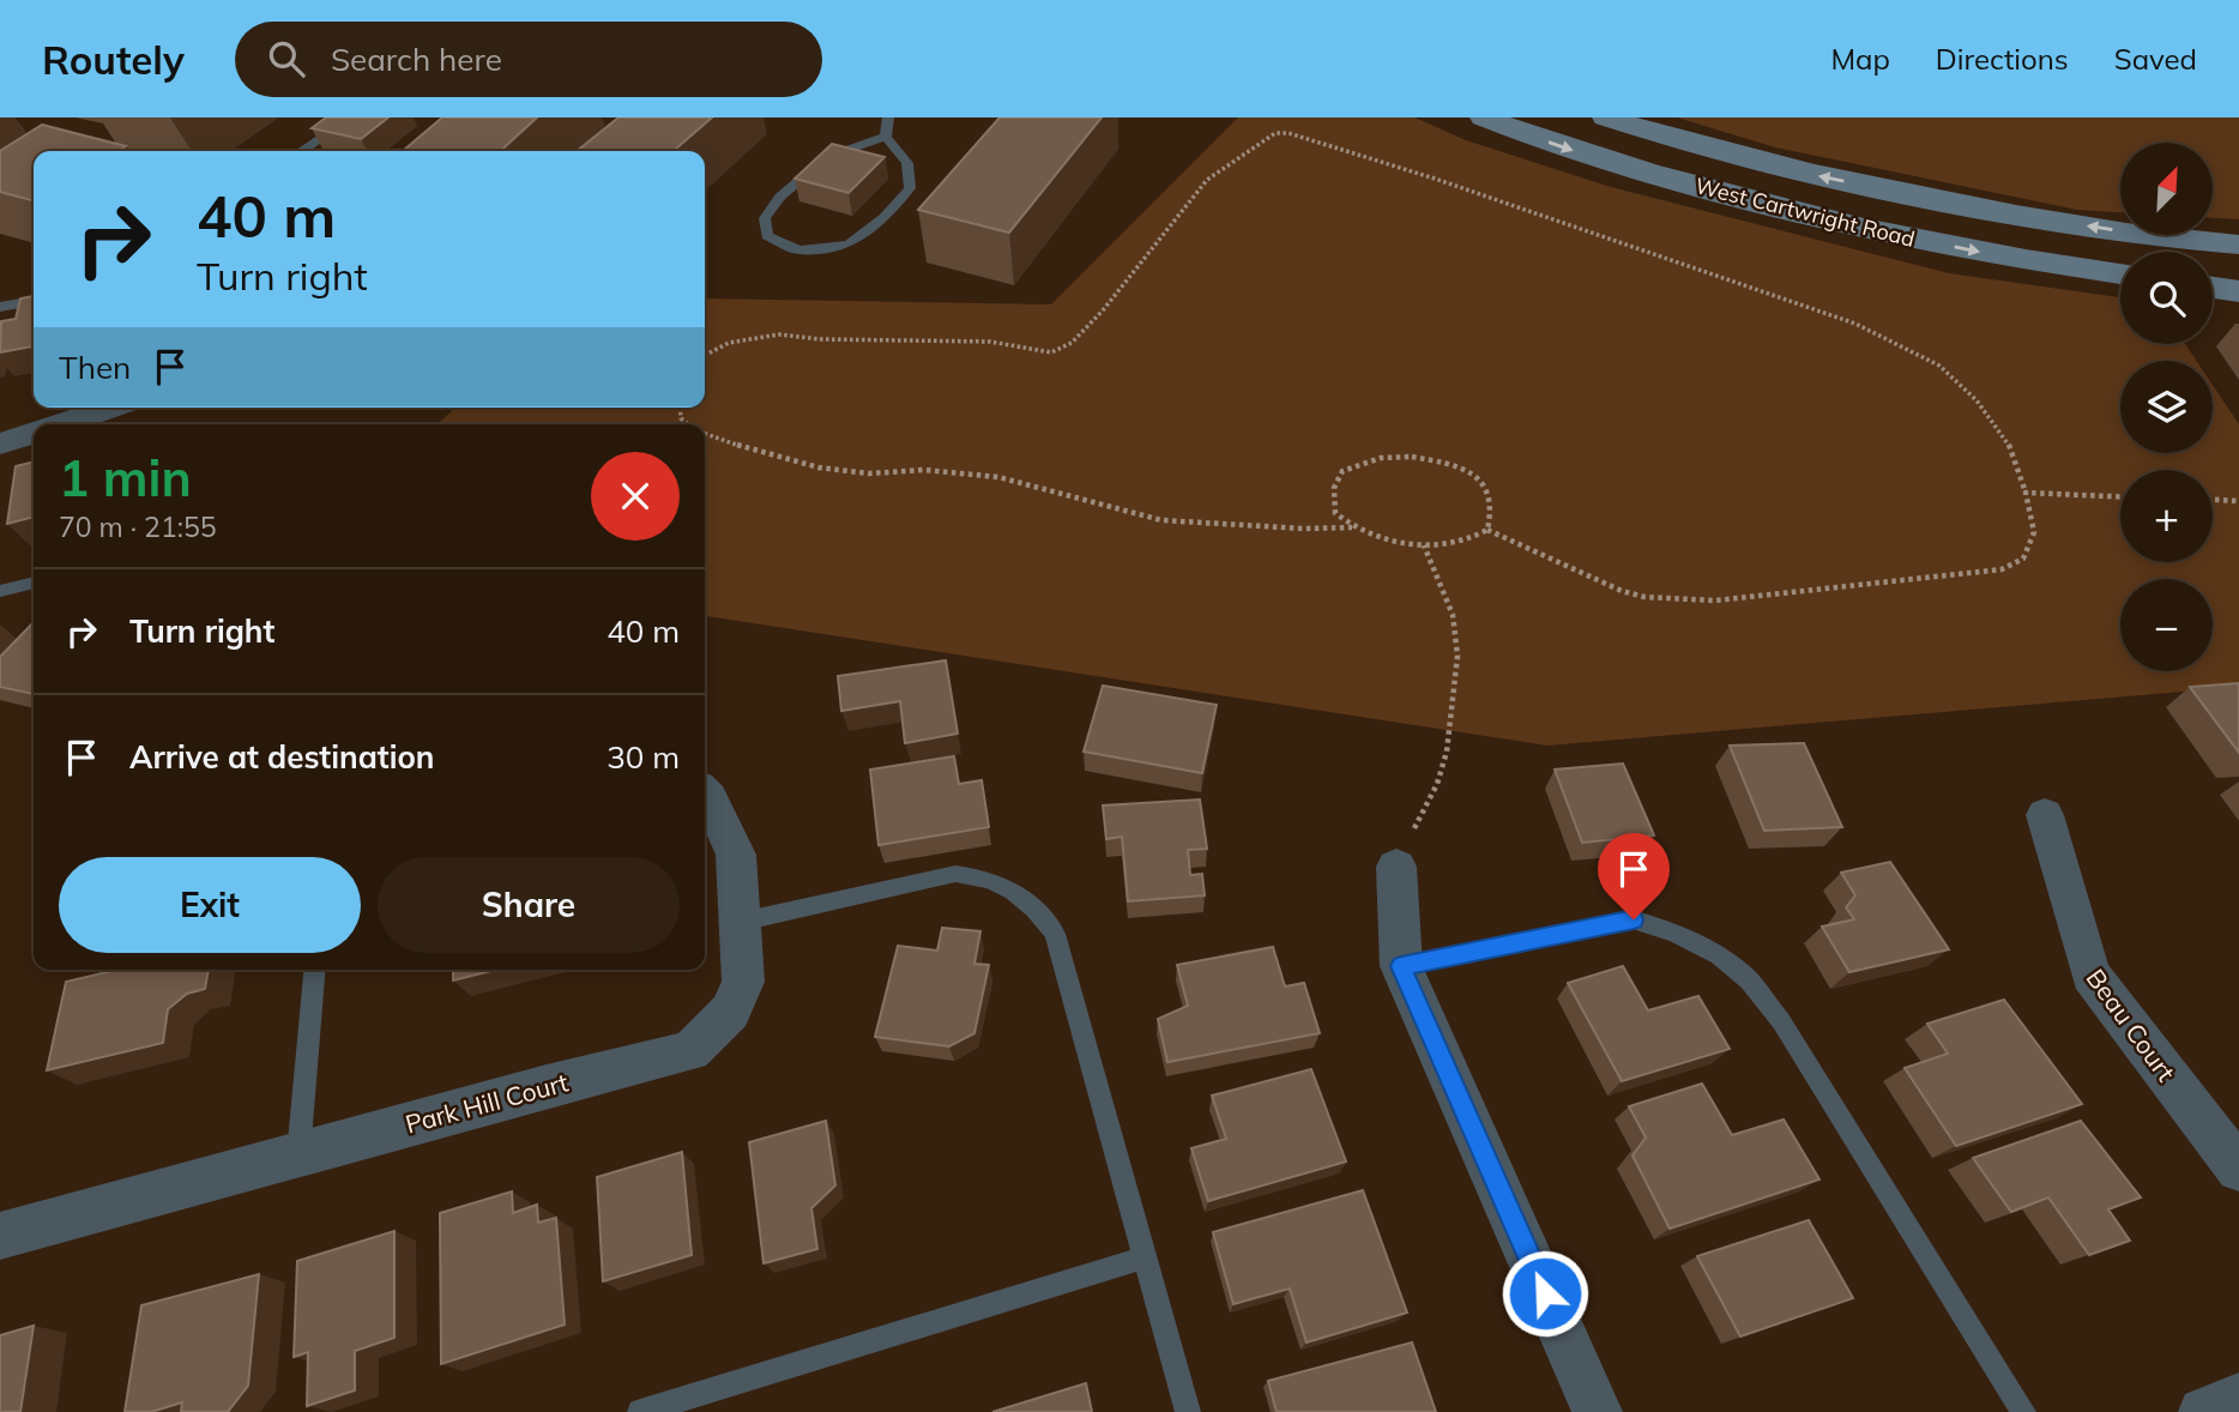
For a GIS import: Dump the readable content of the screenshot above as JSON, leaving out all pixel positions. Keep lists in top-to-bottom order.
{
  "streets": {
    "main road": ["West Cartwright Road"],
    "street": ["Beau Court", "Park Hill Court"]
  },
  "north": "top right",
  "page": {
    "header": "Routely",
    "search": "Search here",
    "nav": ["Map", "Directions", "Saved"],
    "map_buttons": ["+", "−"],
    "turn": ["40 m", "Turn right"],
    "then": "Then",
    "heading": ["1 min", "70 m · 21:55"],
    "list": [
      {
        "name": "Turn right",
        "value": "40 m"
      },
      {
        "name": "Arrive at destination",
        "value": "30 m"
      }
    ],
    "buttons": ["Exit", "Share"]
  }
}
